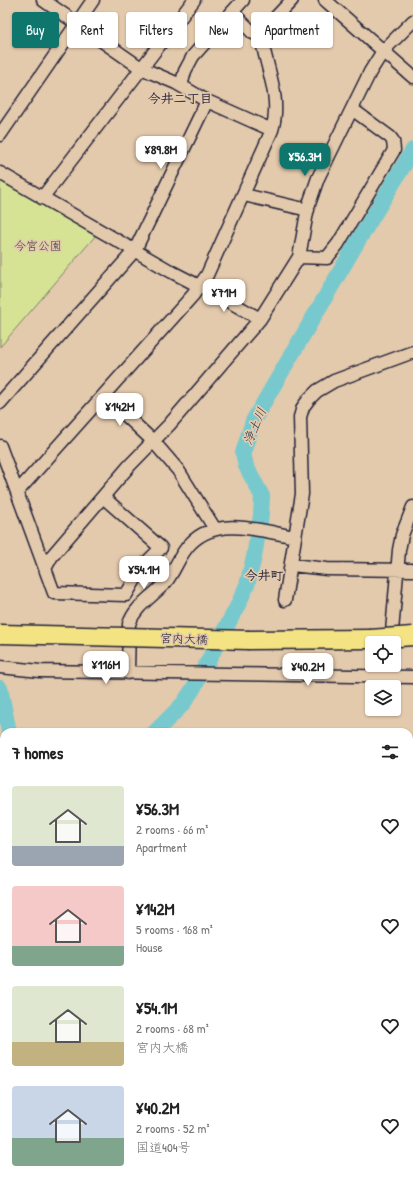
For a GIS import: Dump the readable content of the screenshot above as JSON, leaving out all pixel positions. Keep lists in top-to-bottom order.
{
  "streets": {
    "highway": ["宮内大橋"]
  },
  "districts": ["今井二丁目", "今井町"],
  "water": ["浄土川"],
  "parks": ["今宮公園"],
  "page": {
    "chip": [
      "Buy",
      "Rent",
      "Filters",
      "New",
      "Apartment"
    ],
    "price": [
      "¥89.8M",
      "¥56.3M",
      "¥71M",
      "¥142M",
      "¥54.1M",
      "¥116M",
      "¥40.2M"
    ],
    "heading": "7 homes",
    "list": [
      {
        "name": "¥56.3M",
        "note": "2 rooms · 66 m² · Apartment"
      },
      {
        "name": "¥142M",
        "note": "5 rooms · 168 m² · House"
      },
      {
        "name": "¥54.1M",
        "note": "2 rooms · 68 m² · 宮内大橋"
      },
      {
        "name": "¥40.2M",
        "note": "2 rooms · 52 m² · 国道404号"
      }
    ]
  }
}
